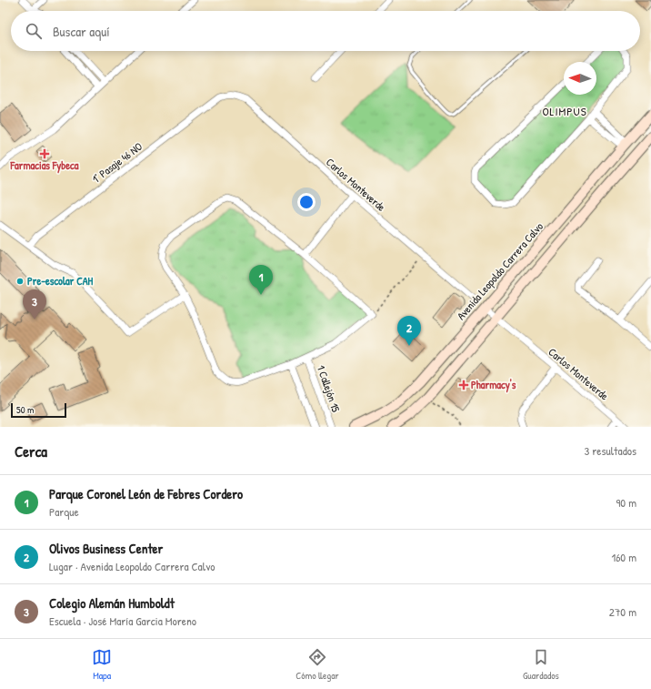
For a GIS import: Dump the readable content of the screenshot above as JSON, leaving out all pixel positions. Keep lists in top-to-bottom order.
{
  "streets": {
    "main road": ["Avenida Leopoldo Carrera Calvo"],
    "street": ["1° Pasaje 46 NO", "Carlos Monteverde", "1 Callejón 15"]
  },
  "crossings": [
    ["1° Pasaje 46 NO", "Carlos Monteverde"],
    ["Carlos Monteverde", "Avenida Leopoldo Carrera Calvo"]
  ],
  "districts": ["OLIMPUS"],
  "places": {
    "health": ["Farmacias Fybeca", "Pharmacy's"],
    "other": ["Pre-escolar CAH"]
  },
  "scale_bar": "50 m",
  "north": "left",
  "page": {
    "search": "Buscar aquí",
    "pins": ["1", "3", "2"],
    "scale": "50 m",
    "heading": ["Cerca", "3 resultados"],
    "list": [
      {
        "mark": "1",
        "name": "Parque Coronel León de Febres Cordero",
        "note": "Parque",
        "value": "90 m"
      },
      {
        "mark": "2",
        "name": "Olivos Business Center",
        "note": "Lugar · Avenida Leopoldo Carrera Calvo",
        "value": "160 m"
      },
      {
        "mark": "3",
        "name": "Colegio Alemán Humboldt",
        "note": "Escuela · José María Garcia Moreno",
        "value": "270 m"
      }
    ],
    "nav": ["Mapa", "Cómo llegar", "Guardados"]
  }
}
